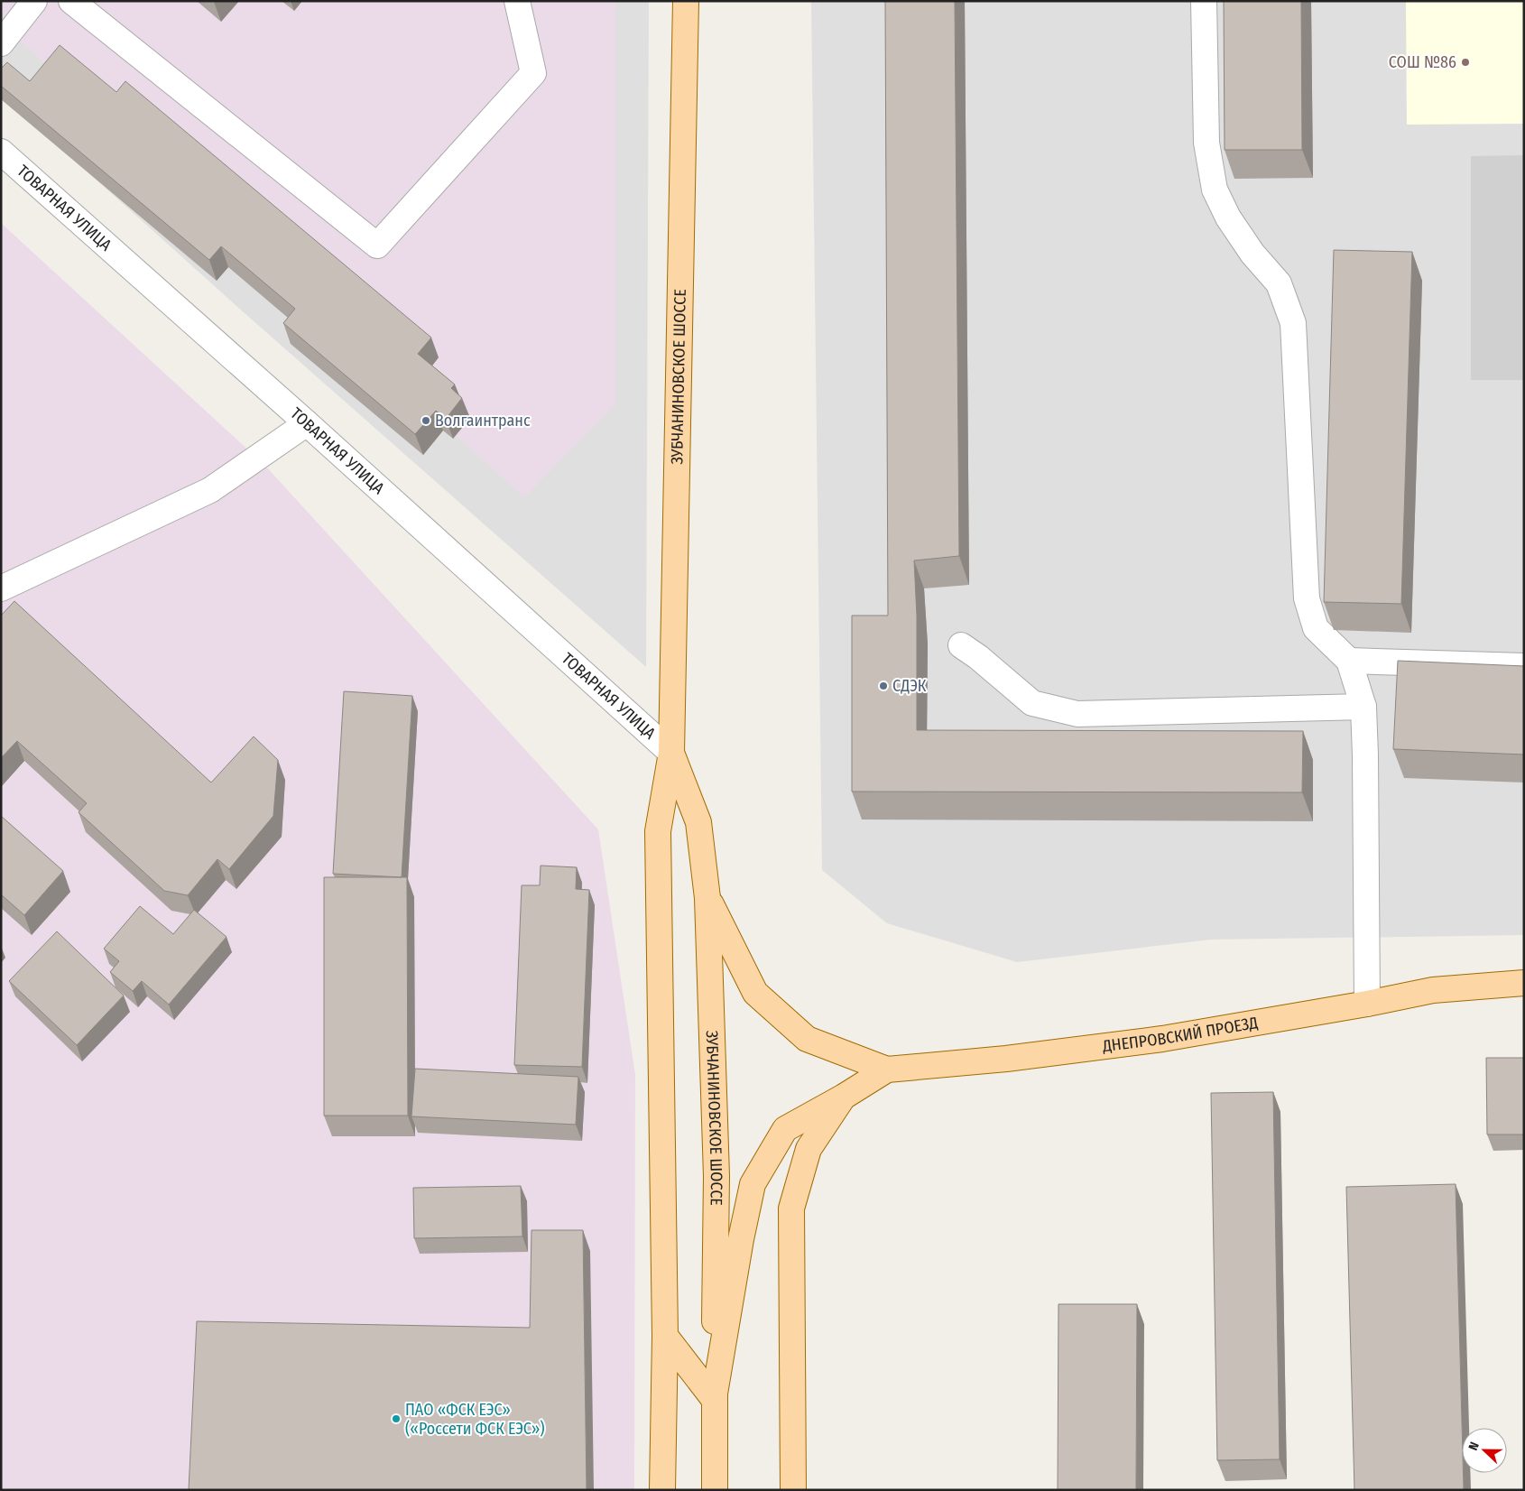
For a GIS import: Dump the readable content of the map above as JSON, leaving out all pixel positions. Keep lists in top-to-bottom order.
{
  "streets": {
    "main road": ["ЗУБЧАНИНОВСКОЕ ШОССЕ", "ДНЕПРОВСКИЙ ПРОЕЗД"],
    "street": ["ТОВАРНАЯ УЛИЦА"]
  },
  "crossings": [
    ["ТОВАРНАЯ УЛИЦА", "ЗУБЧАНИНОВСКОЕ ШОССЕ"],
    ["ЗУБЧАНИНОВСКОЕ ШОССЕ", "ДНЕПРОВСКИЙ ПРОЕЗД"]
  ],
  "places": [
    "СОШ №86",
    "Волгаинтранс",
    "СДЭК",
    "ПАО «ФСК ЕЭС» («Россети ФСК ЕЭС»)"
  ],
  "north": "left"
}
